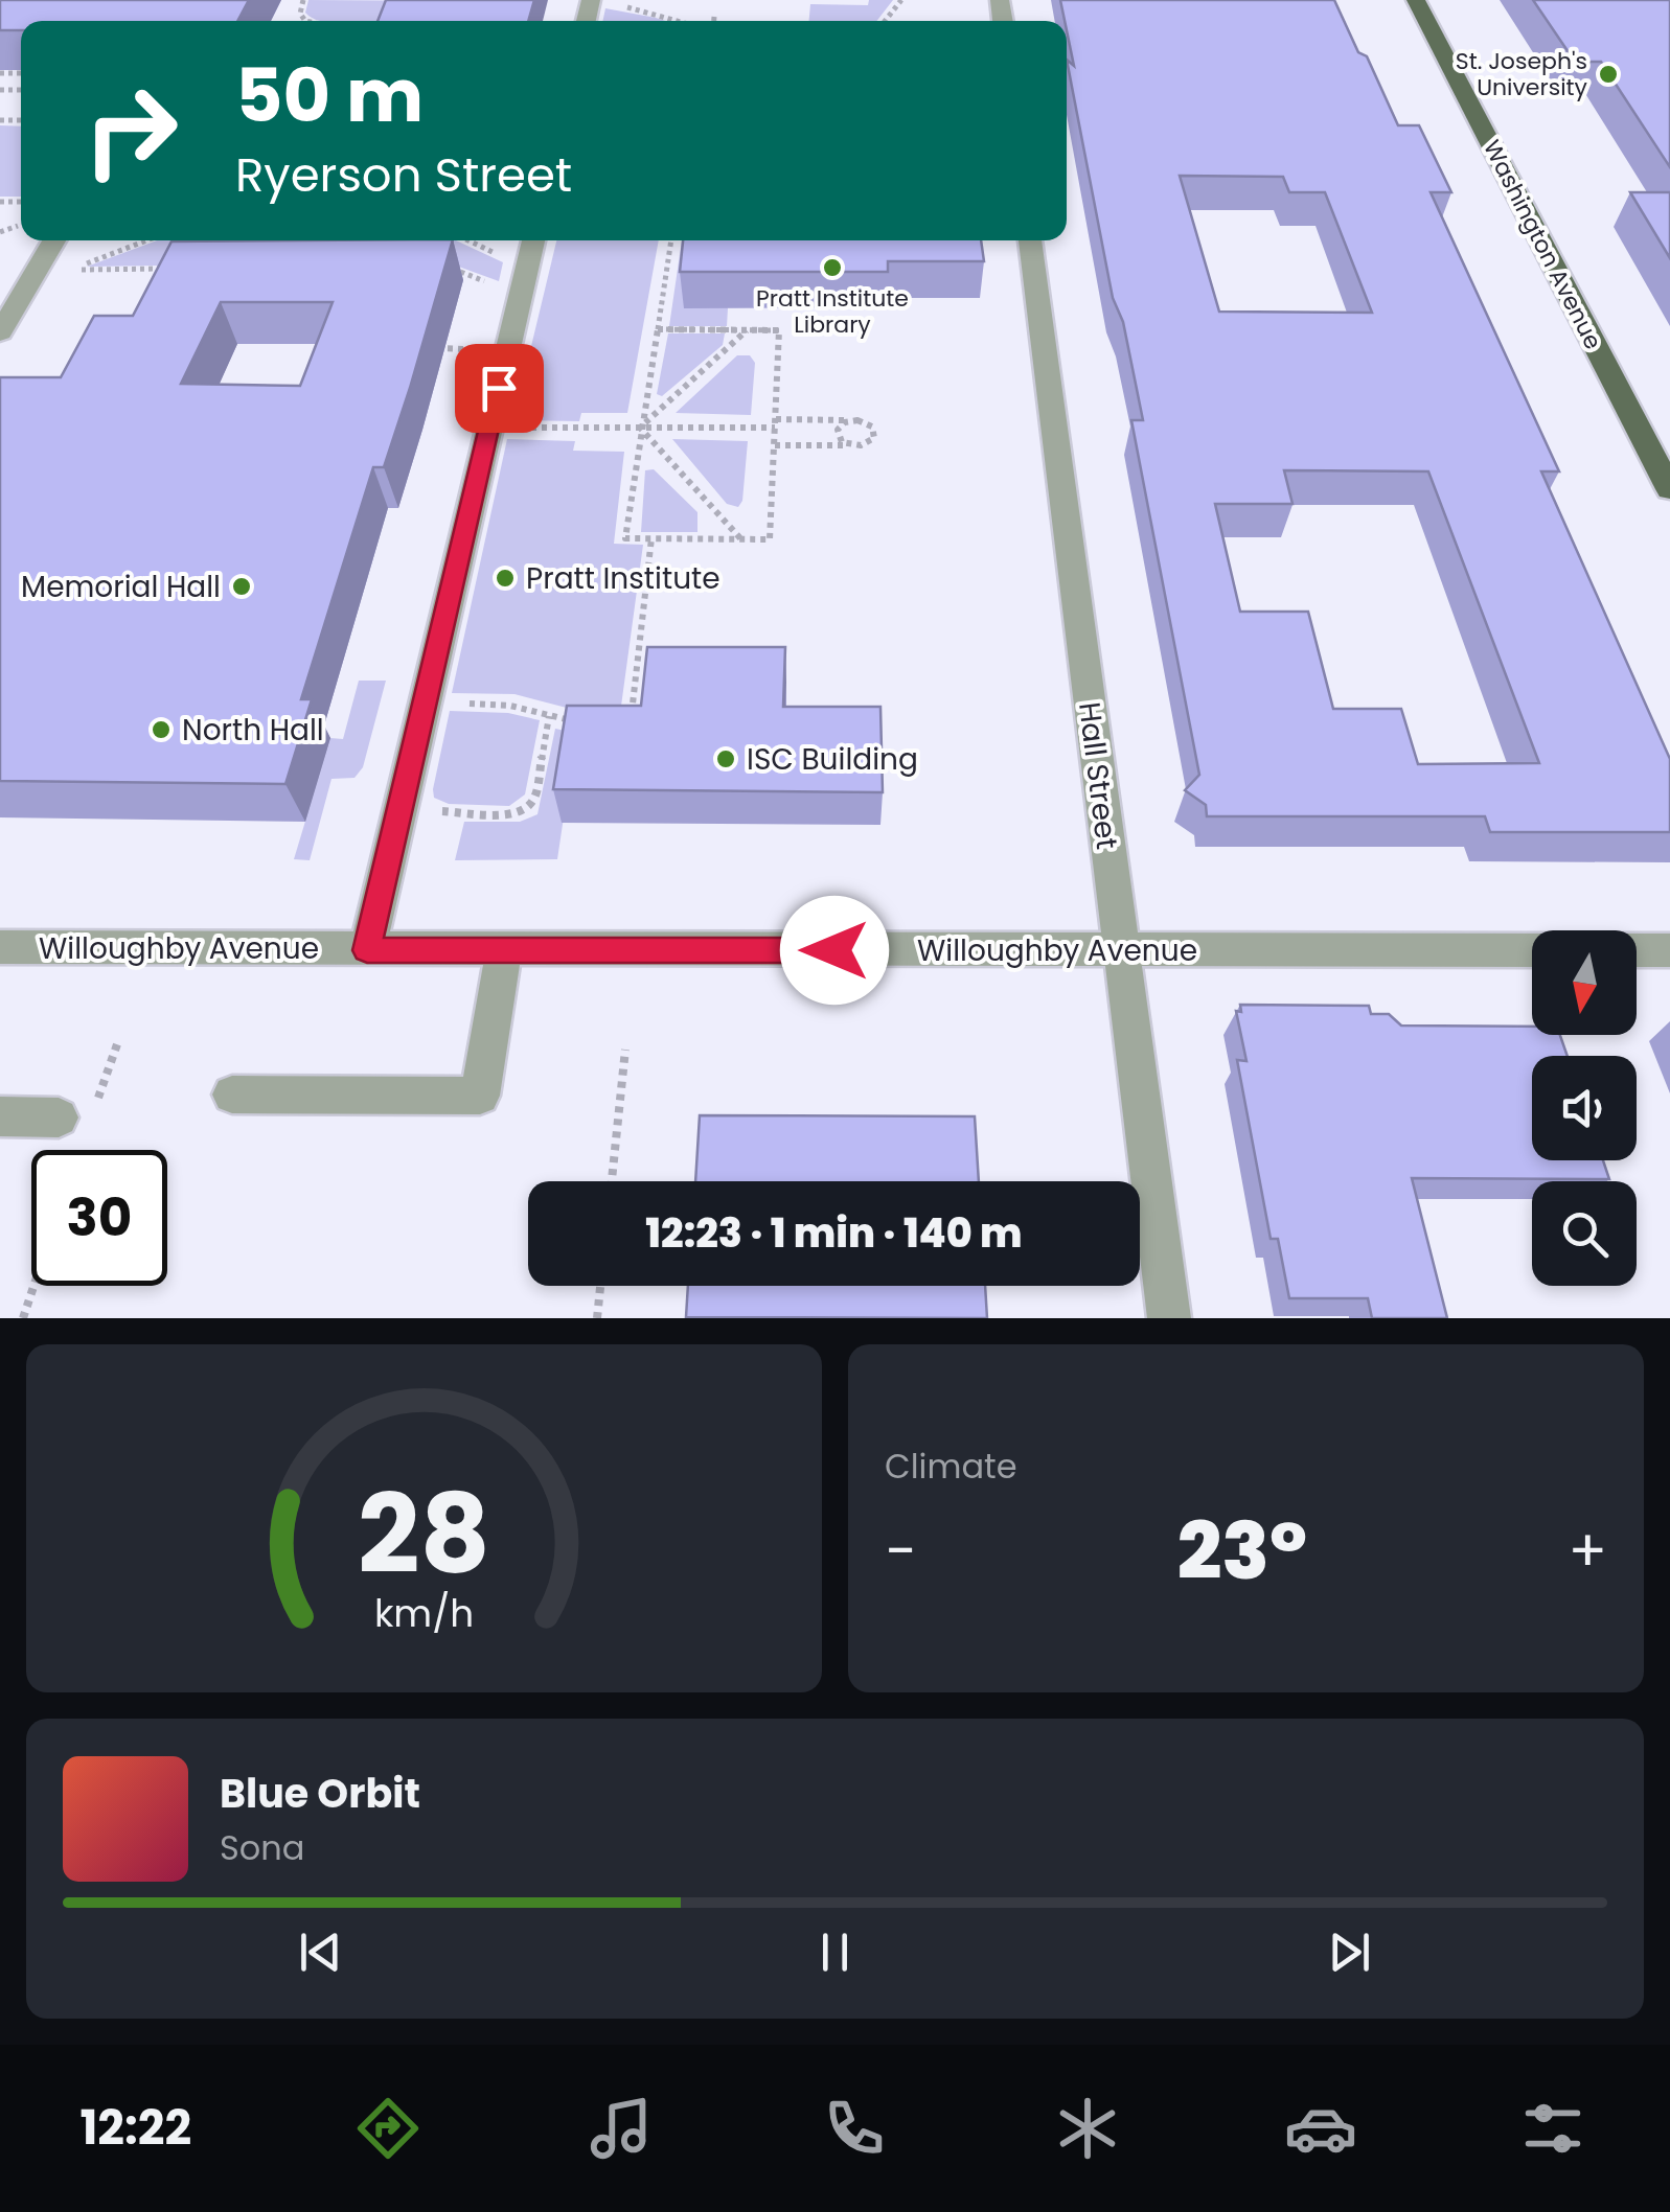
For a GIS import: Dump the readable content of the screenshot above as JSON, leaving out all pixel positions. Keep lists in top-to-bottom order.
{
  "streets": {
    "main road": ["Washington Avenue"],
    "street": ["Hall Street", "Willoughby Avenue"]
  },
  "crossings": [
    ["Hall Street", "Willoughby Avenue"]
  ],
  "places": [
    "St. Joseph's University",
    "Pratt Institute Library",
    "Pratt Institute",
    "Memorial Hall",
    "North Hall",
    "ISC Building"
  ],
  "north": "bottom",
  "page": {
    "turn": ["50 m", "Ryerson Street"],
    "limit": "30",
    "trip": "12:23 · 1 min · 140 m",
    "tile": "Climate",
    "heat": ["−", "23°", "+"],
    "song": ["Blue Orbit", "Sona"],
    "tabs": "12:22",
    "gauge": ["28", "km/h"]
  }
}
